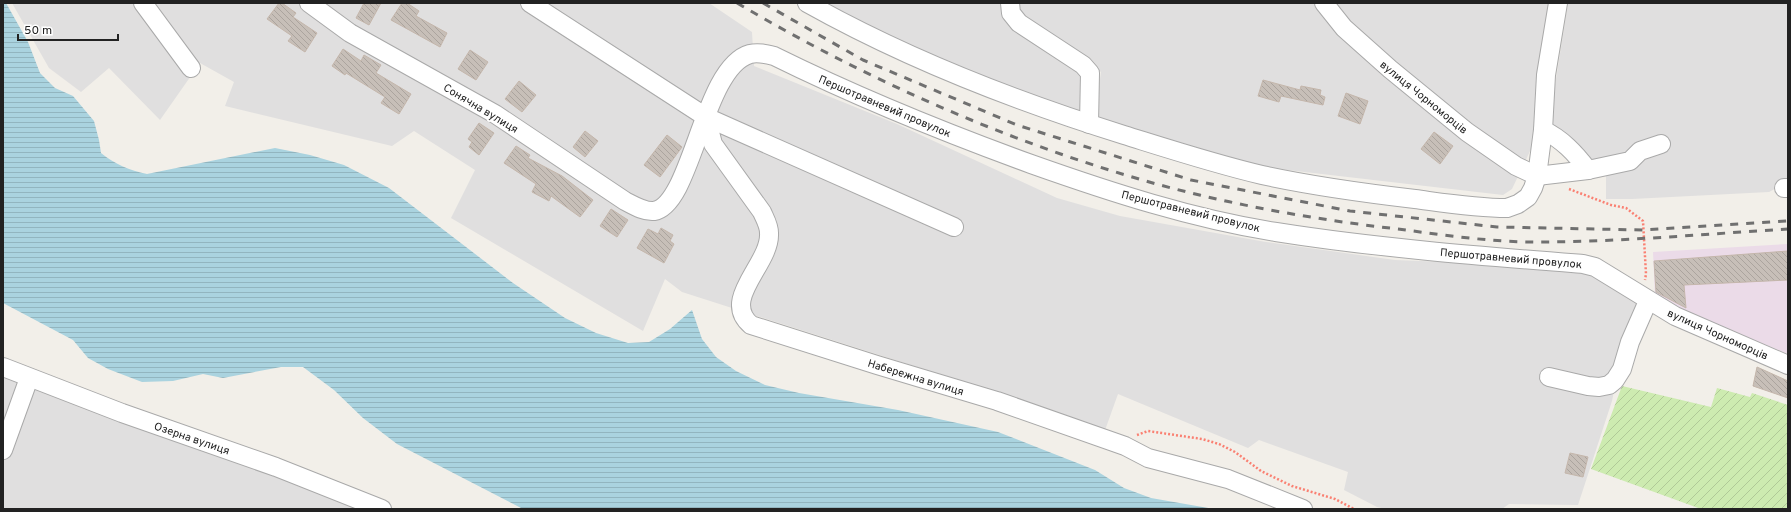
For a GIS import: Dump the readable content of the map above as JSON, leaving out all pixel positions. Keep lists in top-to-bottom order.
{
  "streets": {
    "street": [
      "вулиця Чорноморців",
      "Першотравневий провулок",
      "Сонячна вулиця",
      "Набережна вулиця",
      "Озерна вулиця"
    ]
  },
  "crossings": [
    ["вулиця Чорноморців", "Першотравневий провулок"],
    ["Першотравневий провулок", "Сонячна вулиця"],
    ["Першотравневий провулок", "Набережна вулиця"],
    ["Сонячна вулиця", "Набережна вулиця"]
  ],
  "scale_bar": "50 m"
}
